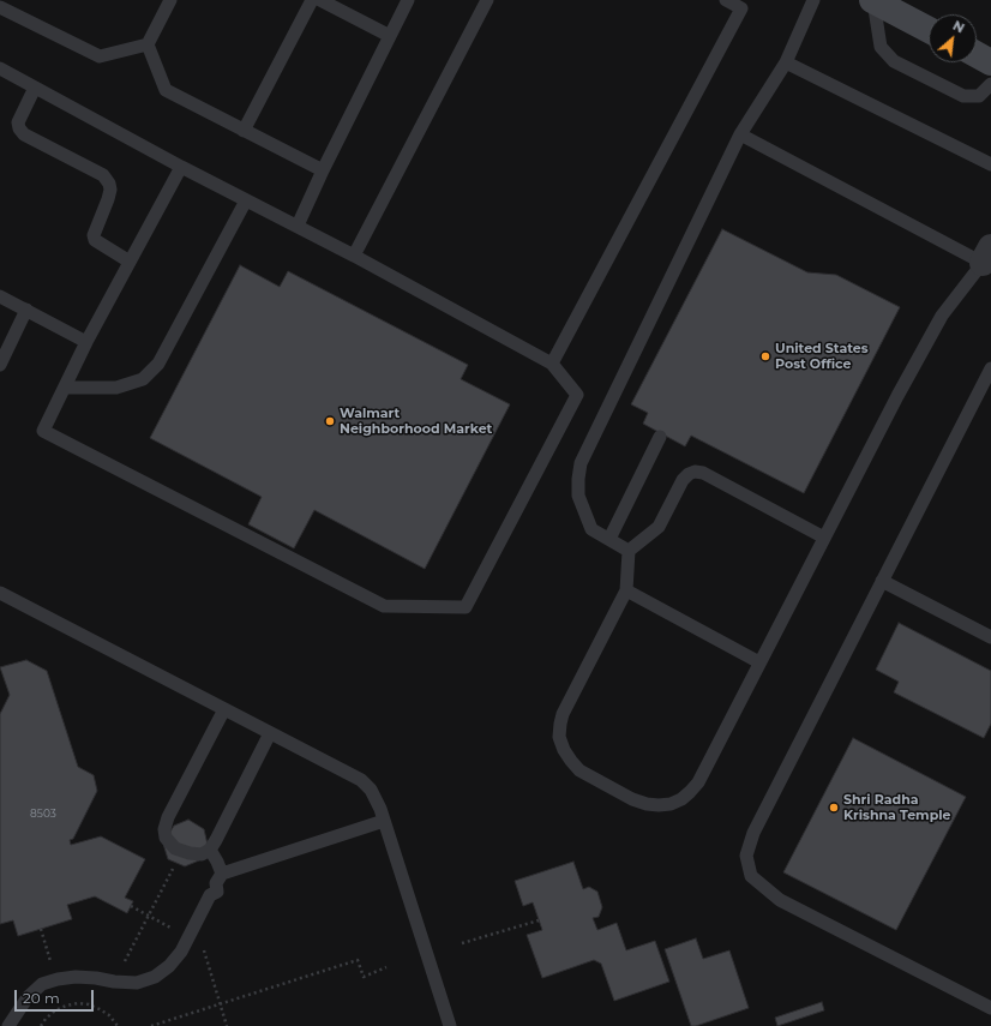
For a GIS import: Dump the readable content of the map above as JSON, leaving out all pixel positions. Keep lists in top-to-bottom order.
{
  "places": ["United States Post Office", "Walmart Neighborhood Market", "Shri Radha Krishna Temple"],
  "house_numbers": ["8503"],
  "scale_bar": "20 m",
  "north": "top right"
}
